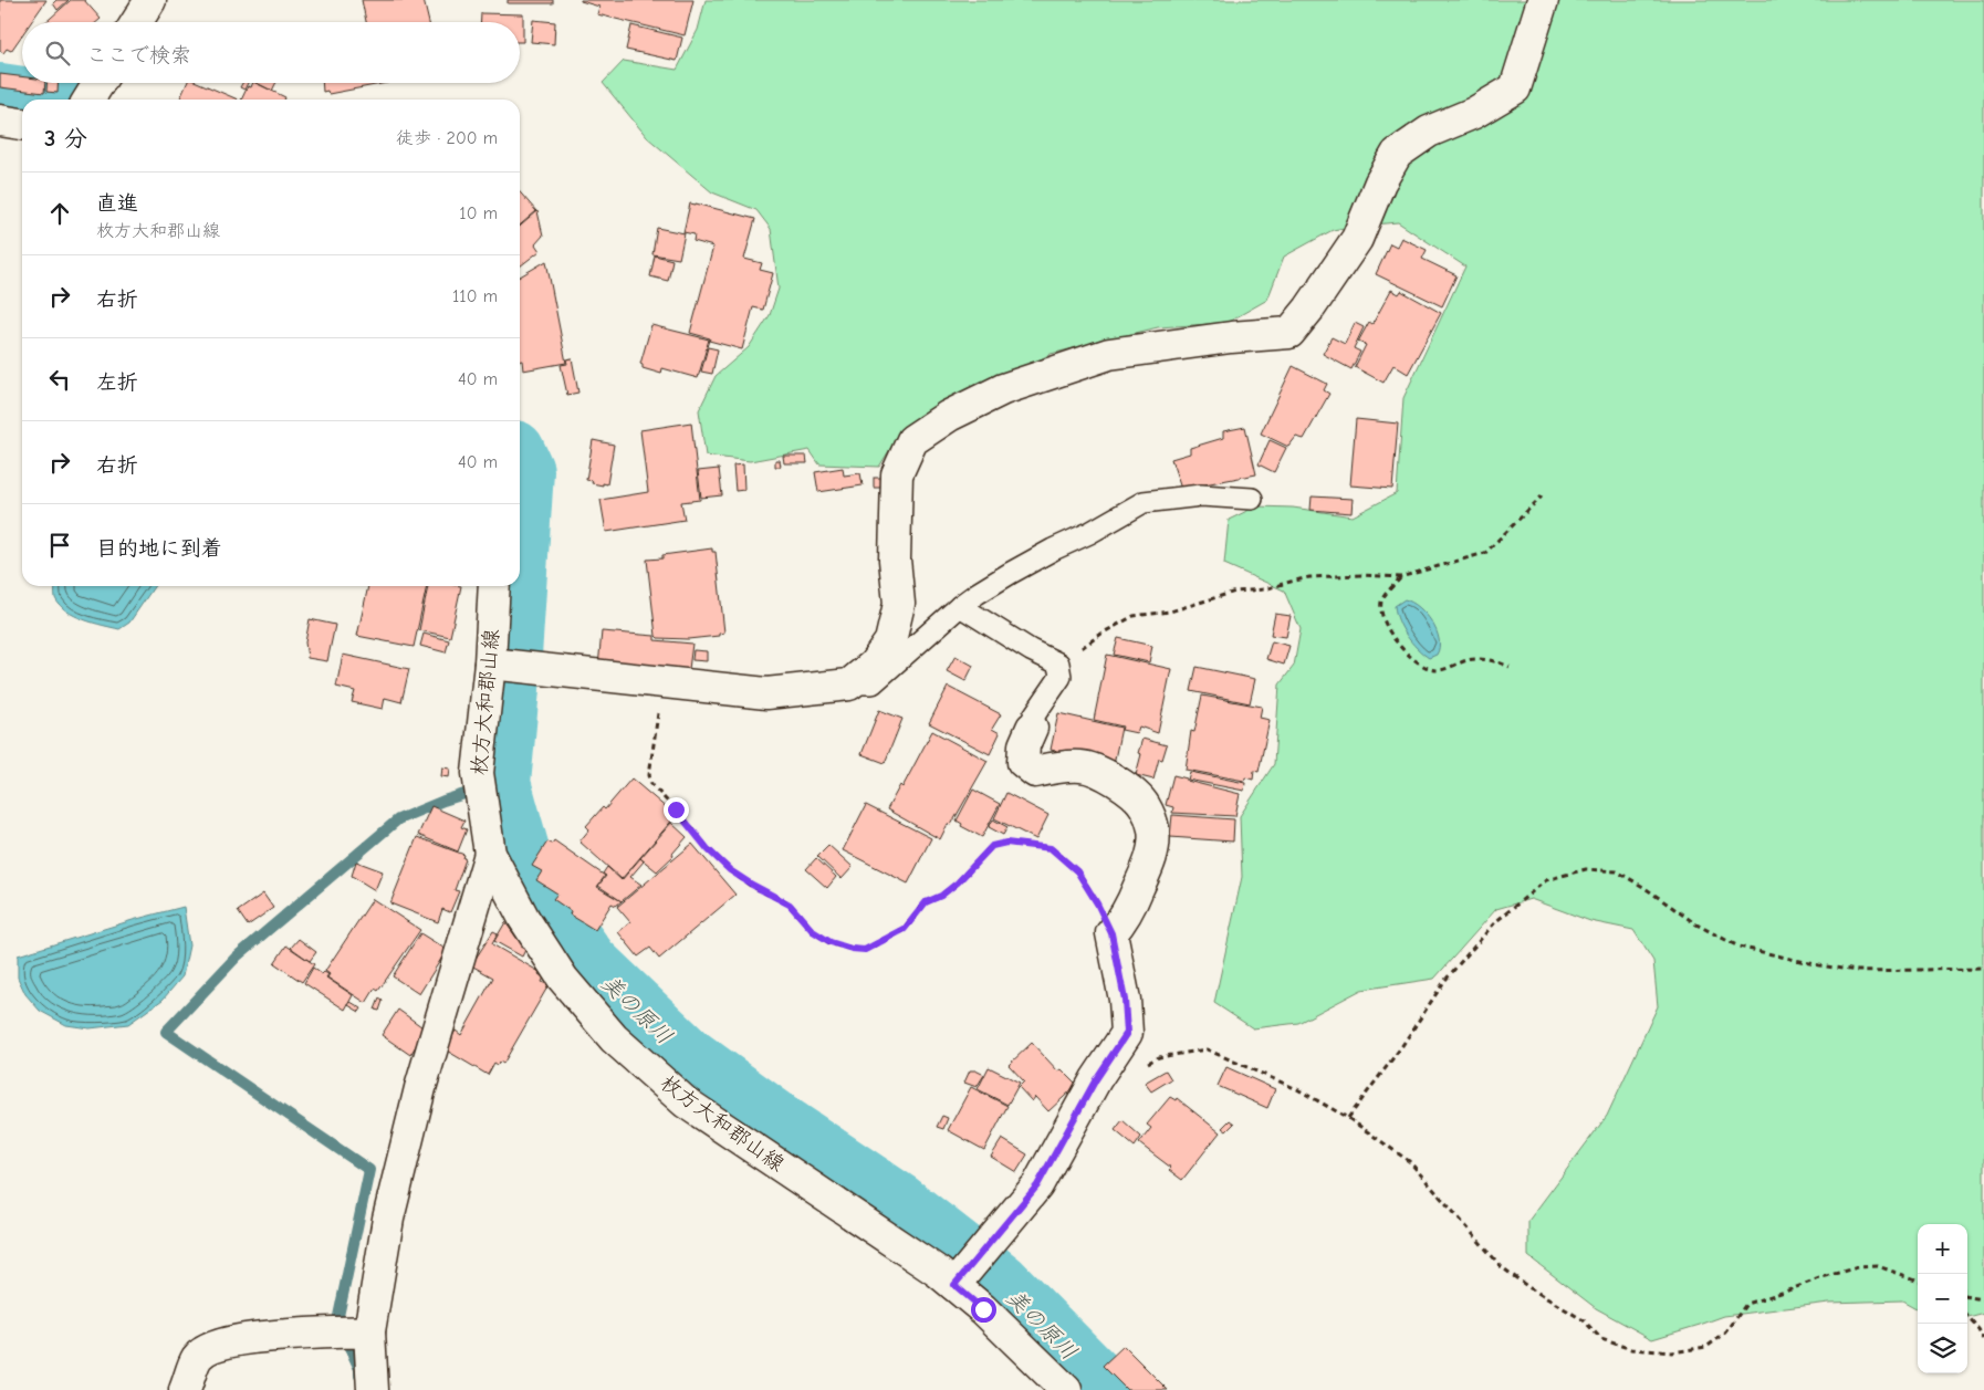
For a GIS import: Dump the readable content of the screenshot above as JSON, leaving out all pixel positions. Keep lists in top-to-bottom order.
{
  "streets": {
    "street": ["枚方大和郡山線"]
  },
  "water": ["美の原川"],
  "page": {
    "search": "ここで検索",
    "heading": ["3 分", "徒歩 · 200 m"],
    "list": [
      ["直進", "枚方大和郡山線", "10 m"],
      ["右折", "110 m"],
      ["左折", "40 m"],
      ["右折", "40 m"],
      "目的地に到着"
    ],
    "map_buttons": ["+", "−"]
  }
}
